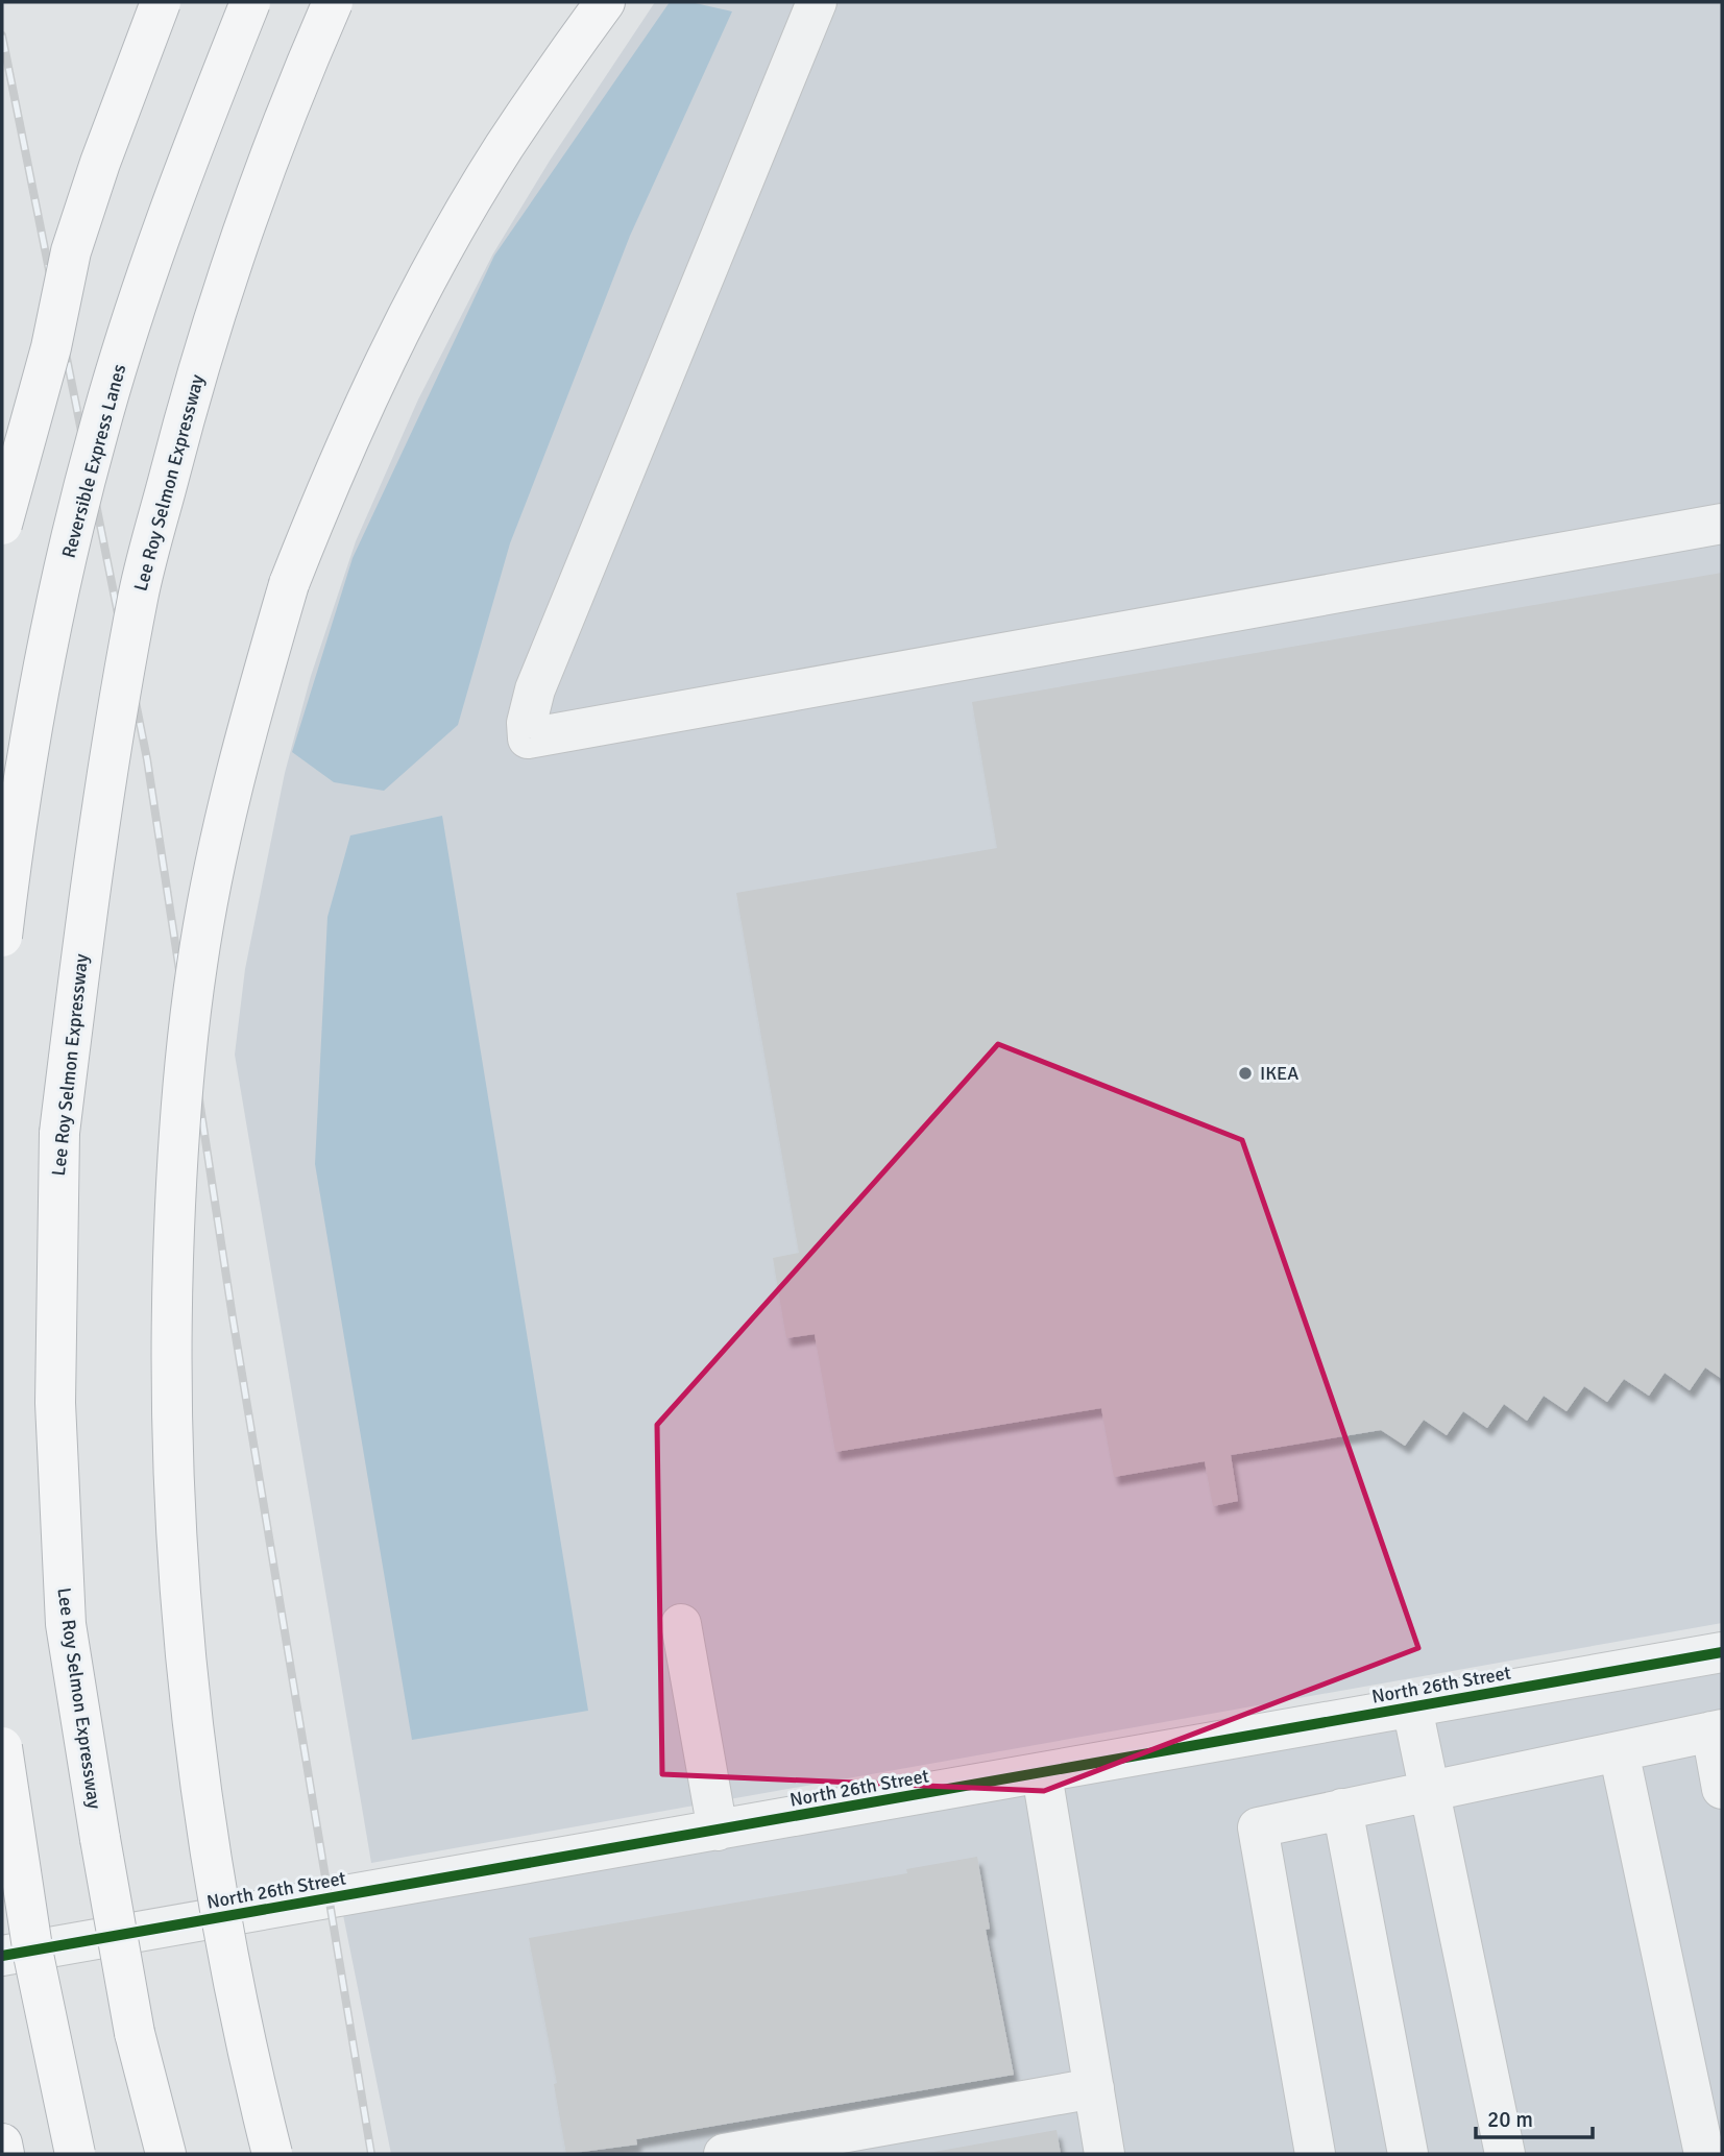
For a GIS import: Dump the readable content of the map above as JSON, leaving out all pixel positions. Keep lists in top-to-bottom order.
{
  "streets": {
    "highway": ["Reversible Express Lanes", "Lee Roy Selmon Expressway"],
    "street": ["North 26th Street"]
  },
  "places": ["IKEA"],
  "scale_bar": "20 m"
}
